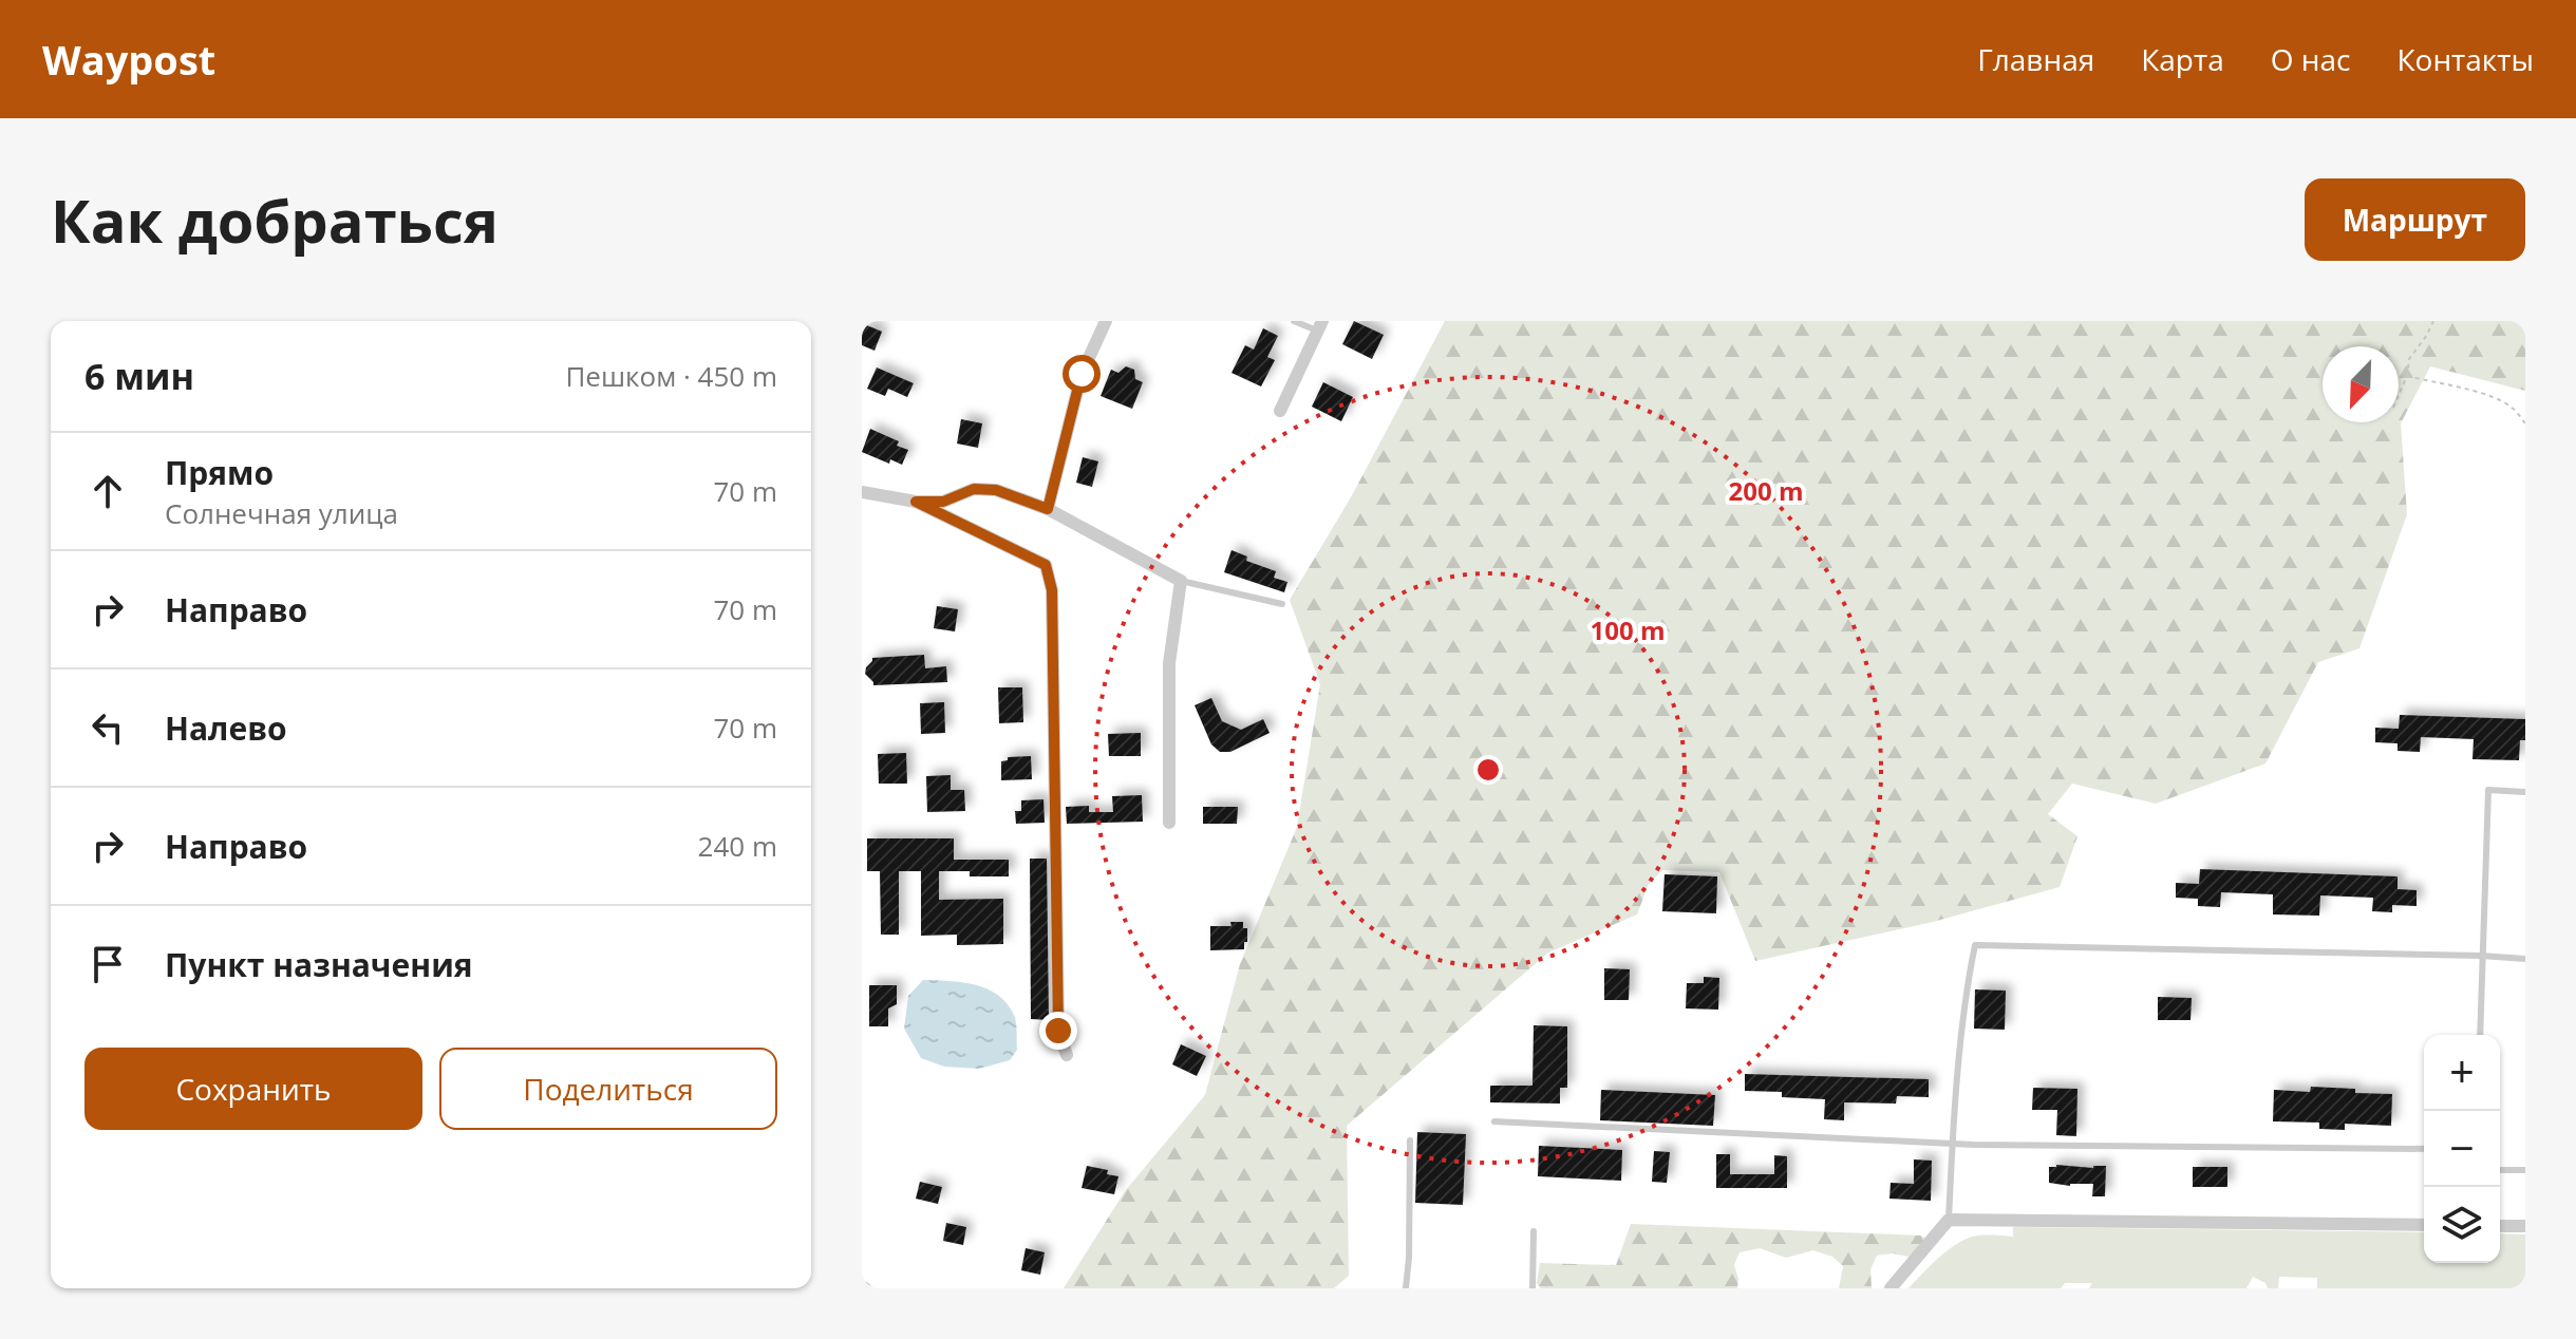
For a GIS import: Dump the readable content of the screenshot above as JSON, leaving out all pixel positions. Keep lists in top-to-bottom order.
{
  "north": "bottom left",
  "page": {
    "header": "Waypost",
    "nav": [
      "Главная",
      "Карта",
      "О нас",
      "Контакты"
    ],
    "buttons": [
      "Маршрут",
      ["Сохранить", "Поделиться"]
    ],
    "title": "Как добраться",
    "heading": ["6 мин", "Пешком · 450 m"],
    "list": [
      ["Прямо", "Солнечная улица", "70 m"],
      ["Направо", "70 m"],
      ["Налево", "70 m"],
      ["Направо", "240 m"],
      "Пункт назначения"
    ],
    "map_buttons": ["+", "−"]
  },
  "rings": ["200 m", "100 m"]
}
